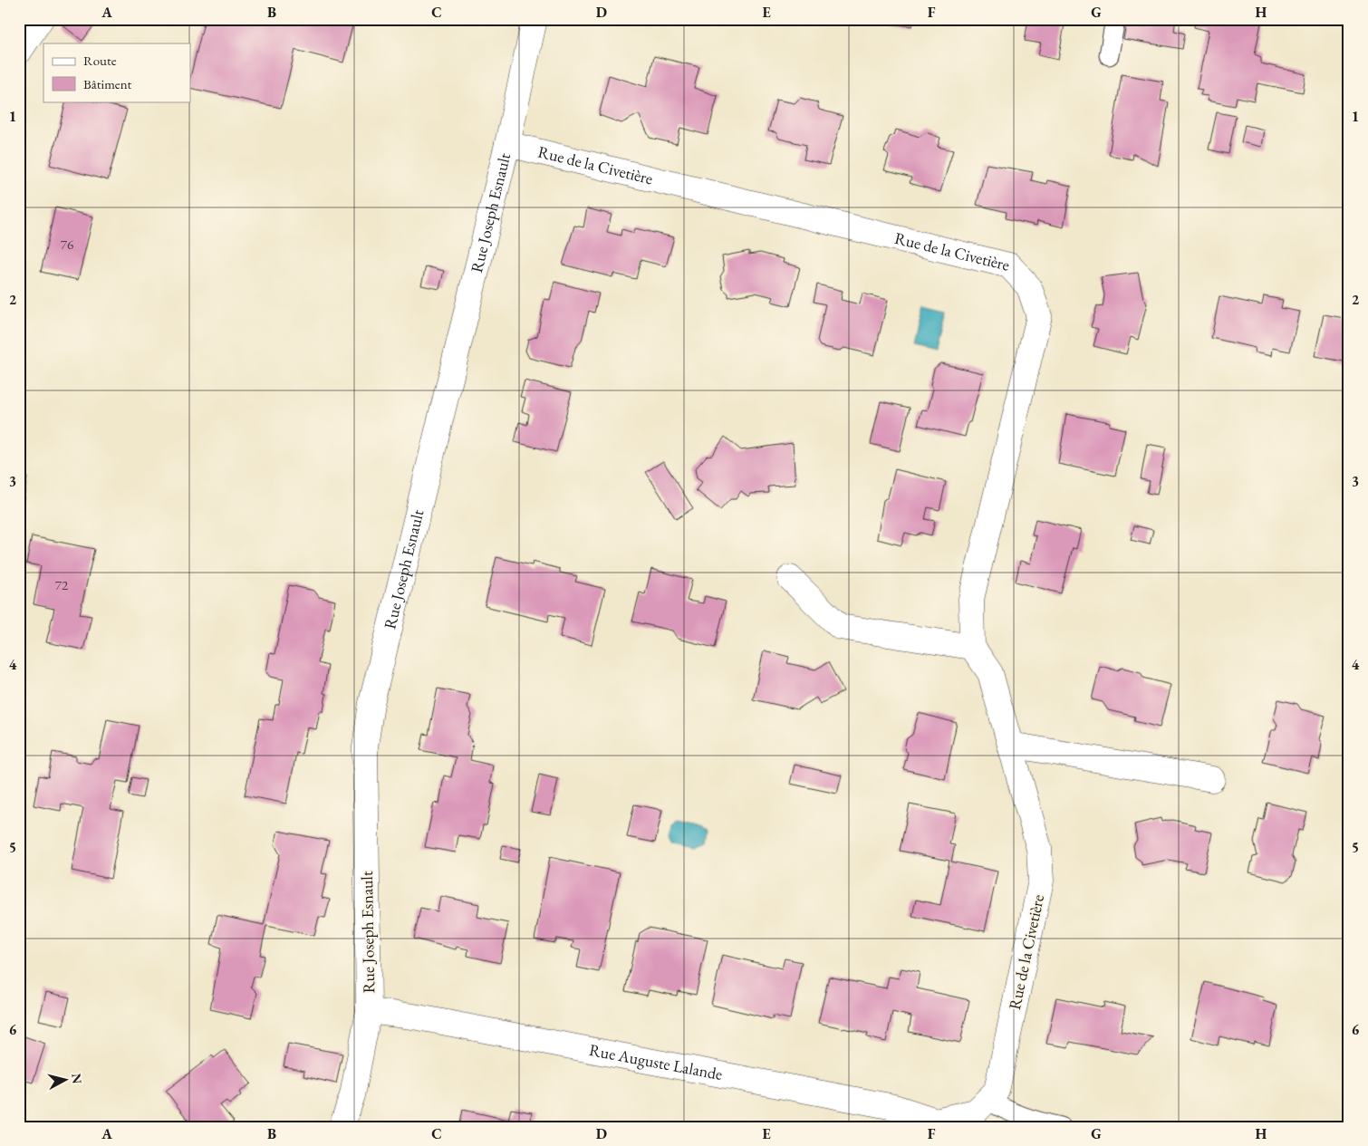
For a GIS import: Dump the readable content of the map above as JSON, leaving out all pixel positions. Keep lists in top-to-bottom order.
{
  "streets": {
    "street": ["Rue de la Civetière", "Rue Joseph Esnault", "Rue Auguste Lalande"]
  },
  "crossings": [
    ["Rue de la Civetière", "Rue Joseph Esnault"],
    ["Rue de la Civetière", "Rue Auguste Lalande"],
    ["Rue Joseph Esnault", "Rue Auguste Lalande"]
  ],
  "house_numbers": ["76", "72"],
  "legend": ["Route", "Bâtiment"],
  "north": "right",
  "grid": {
    "columns": [
      "A",
      "B",
      "C",
      "D",
      "E",
      "F",
      "G",
      "H"
    ],
    "rows": [
      "1",
      "2",
      "3",
      "4",
      "5",
      "6"
    ]
  }
}
